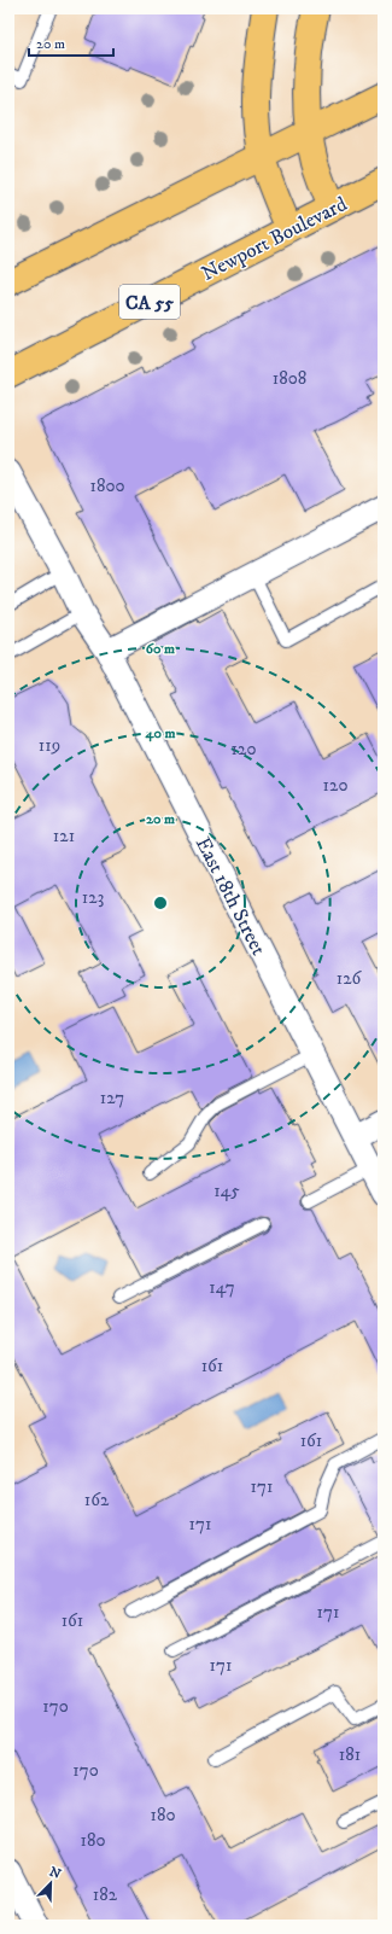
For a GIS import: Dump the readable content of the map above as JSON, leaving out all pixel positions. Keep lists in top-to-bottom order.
{
  "streets": {
    "main road": ["Newport Boulevard", "CA 55"],
    "street": ["East 18th Street"]
  },
  "house_numbers": [
    "1808",
    "1800",
    "119",
    "120",
    "120",
    "121",
    "123",
    "126",
    "127",
    "145",
    "147",
    "161",
    "161",
    "171",
    "162",
    "171",
    "171",
    "161",
    "171",
    "170",
    "181",
    "170",
    "180",
    "180",
    "182"
  ],
  "scale_bar": "20 m",
  "north": "top right",
  "rings": ["60 m", "40 m", "20 m"]
}
